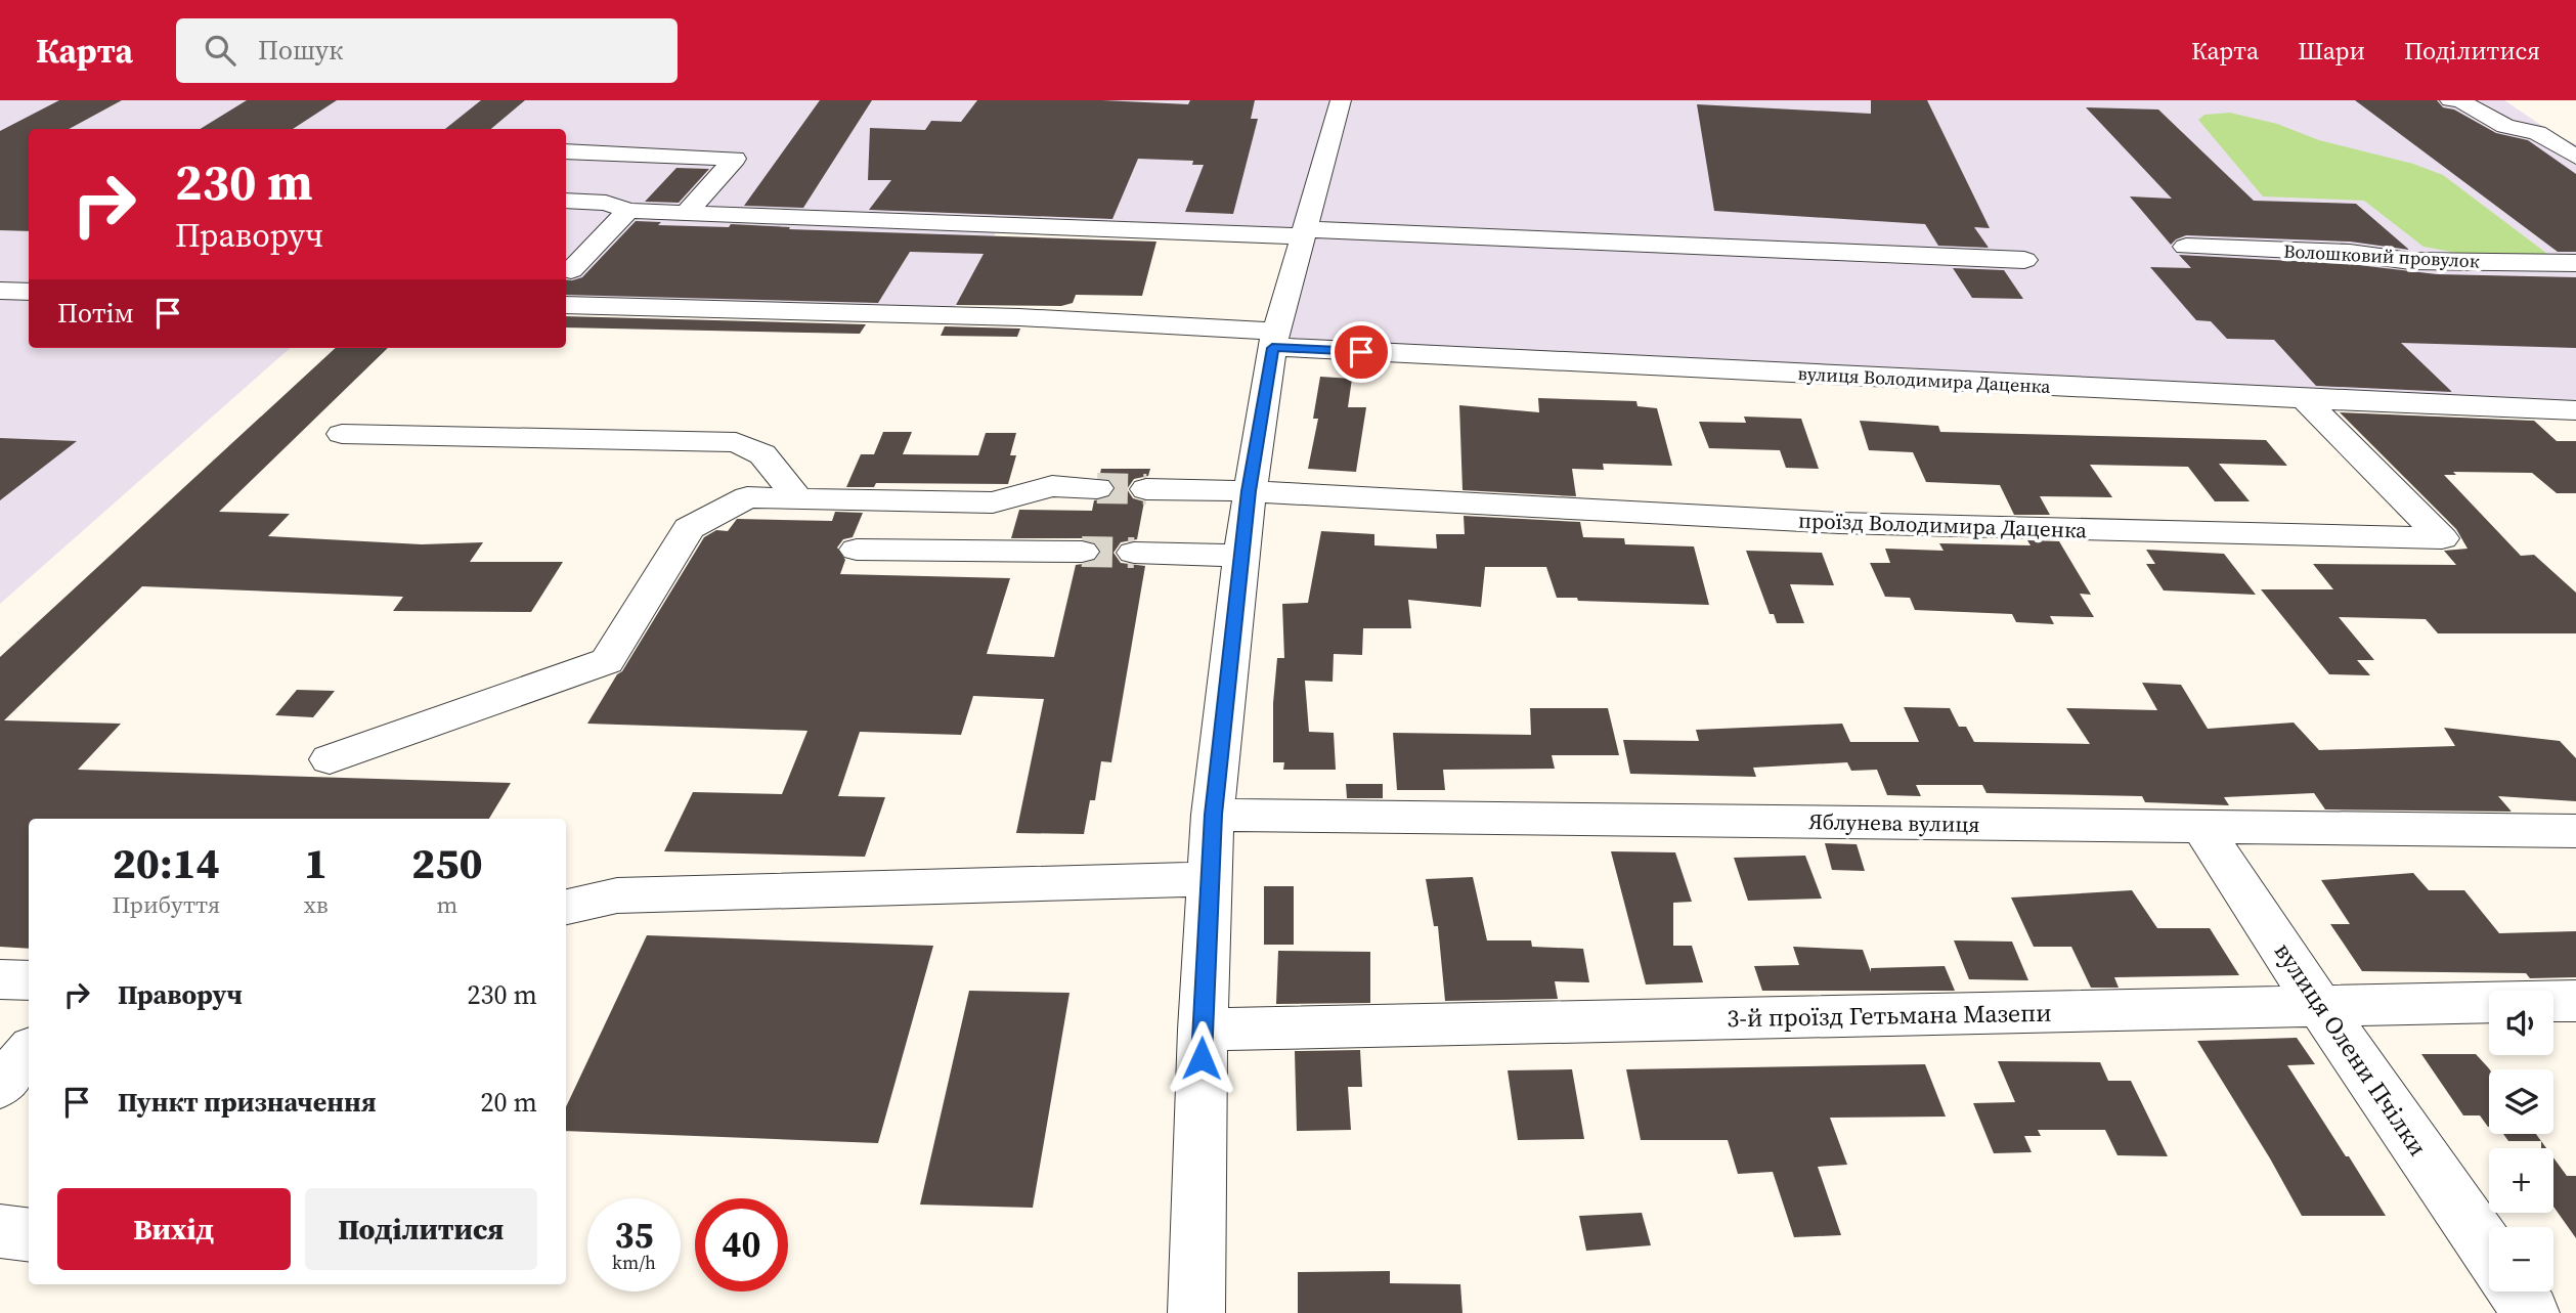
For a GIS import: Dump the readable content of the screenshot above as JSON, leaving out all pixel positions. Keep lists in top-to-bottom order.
{
  "streets": {
    "street": [
      "Волошковий провулок",
      "вулиця Володимира Даценка",
      "проїзд Володимира Даценка",
      "Яблунева вулиця",
      "3-й проїзд Гетьмана Мазепи",
      "вулиця Олени Пчілки"
    ]
  },
  "crossings": [
    ["вулиця Володимира Даценка", "проїзд Володимира Даценка"],
    ["Яблунева вулиця", "вулиця Олени Пчілки"],
    ["3-й проїзд Гетьмана Мазепи", "вулиця Олени Пчілки"]
  ],
  "page": {
    "header": "Карта",
    "search": "Пошук",
    "nav": ["Карта", "Шари", "Поділитися"],
    "turn": ["230 m", "Праворуч"],
    "then": "Потім",
    "eta": [
      "20:14",
      "Прибуття",
      "1",
      "хв",
      "250",
      "m"
    ],
    "list": [
      {
        "name": "Праворуч",
        "value": "230 m"
      },
      {
        "name": "Пункт призначення",
        "value": "20 m"
      }
    ],
    "map_buttons": ["+", "−"],
    "buttons": ["Вихід", "Поділитися"],
    "speed": "35 km/h",
    "limit": "40"
  }
}
